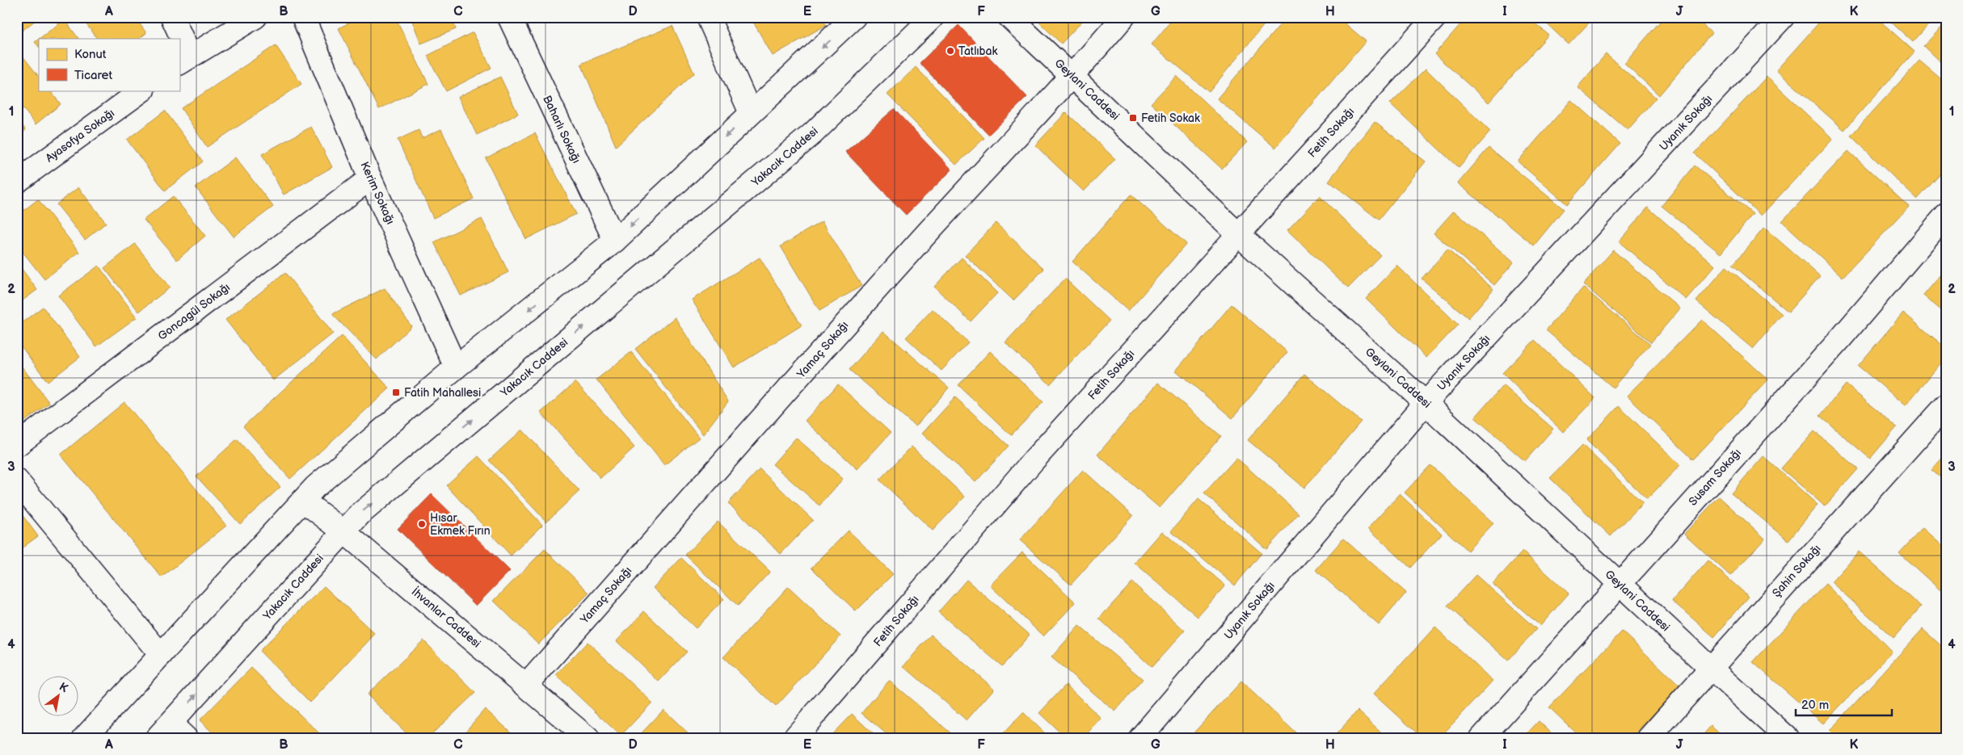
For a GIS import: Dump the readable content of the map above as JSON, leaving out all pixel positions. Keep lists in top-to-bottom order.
{
  "streets": {
    "street": [
      "Geylani Caddesi",
      "Uyanık Sokağı",
      "Baharlı Sokağı",
      "Fetih Sokağı",
      "Ayasofya Sokağı",
      "Yakacık Caddesi",
      "Kerim Sokağı",
      "Goncagül Sokağı",
      "Yamaç Sokağı",
      "Susam Sokağı",
      "Şahin Sokağı",
      "İhvanlar Caddesi"
    ]
  },
  "crossings": [
    ["Geylani Caddesi", "Uyanık Sokağı"],
    ["Geylani Caddesi", "Fetih Sokağı"],
    ["Geylani Caddesi", "Yamaç Sokağı"],
    ["Geylani Caddesi", "Susam Sokağı"],
    ["Geylani Caddesi", "Şahin Sokağı"],
    ["Yakacık Caddesi", "İhvanlar Caddesi"],
    ["Kerim Sokağı", "Goncagül Sokağı"],
    ["Yamaç Sokağı", "İhvanlar Caddesi"]
  ],
  "places": {
    "other": ["Tatlıbak", "Hısar Ekmek Fırın"],
    "transit": ["Fetih Sokak", "Fatih Mahallesi"]
  },
  "legend": ["Konut", "Ticaret"],
  "scale_bar": "20 m",
  "north": "top right",
  "grid": {
    "columns": [
      "A",
      "B",
      "C",
      "D",
      "E",
      "F",
      "G",
      "H",
      "I",
      "J",
      "K"
    ],
    "rows": [
      "1",
      "2",
      "3",
      "4"
    ]
  }
}
